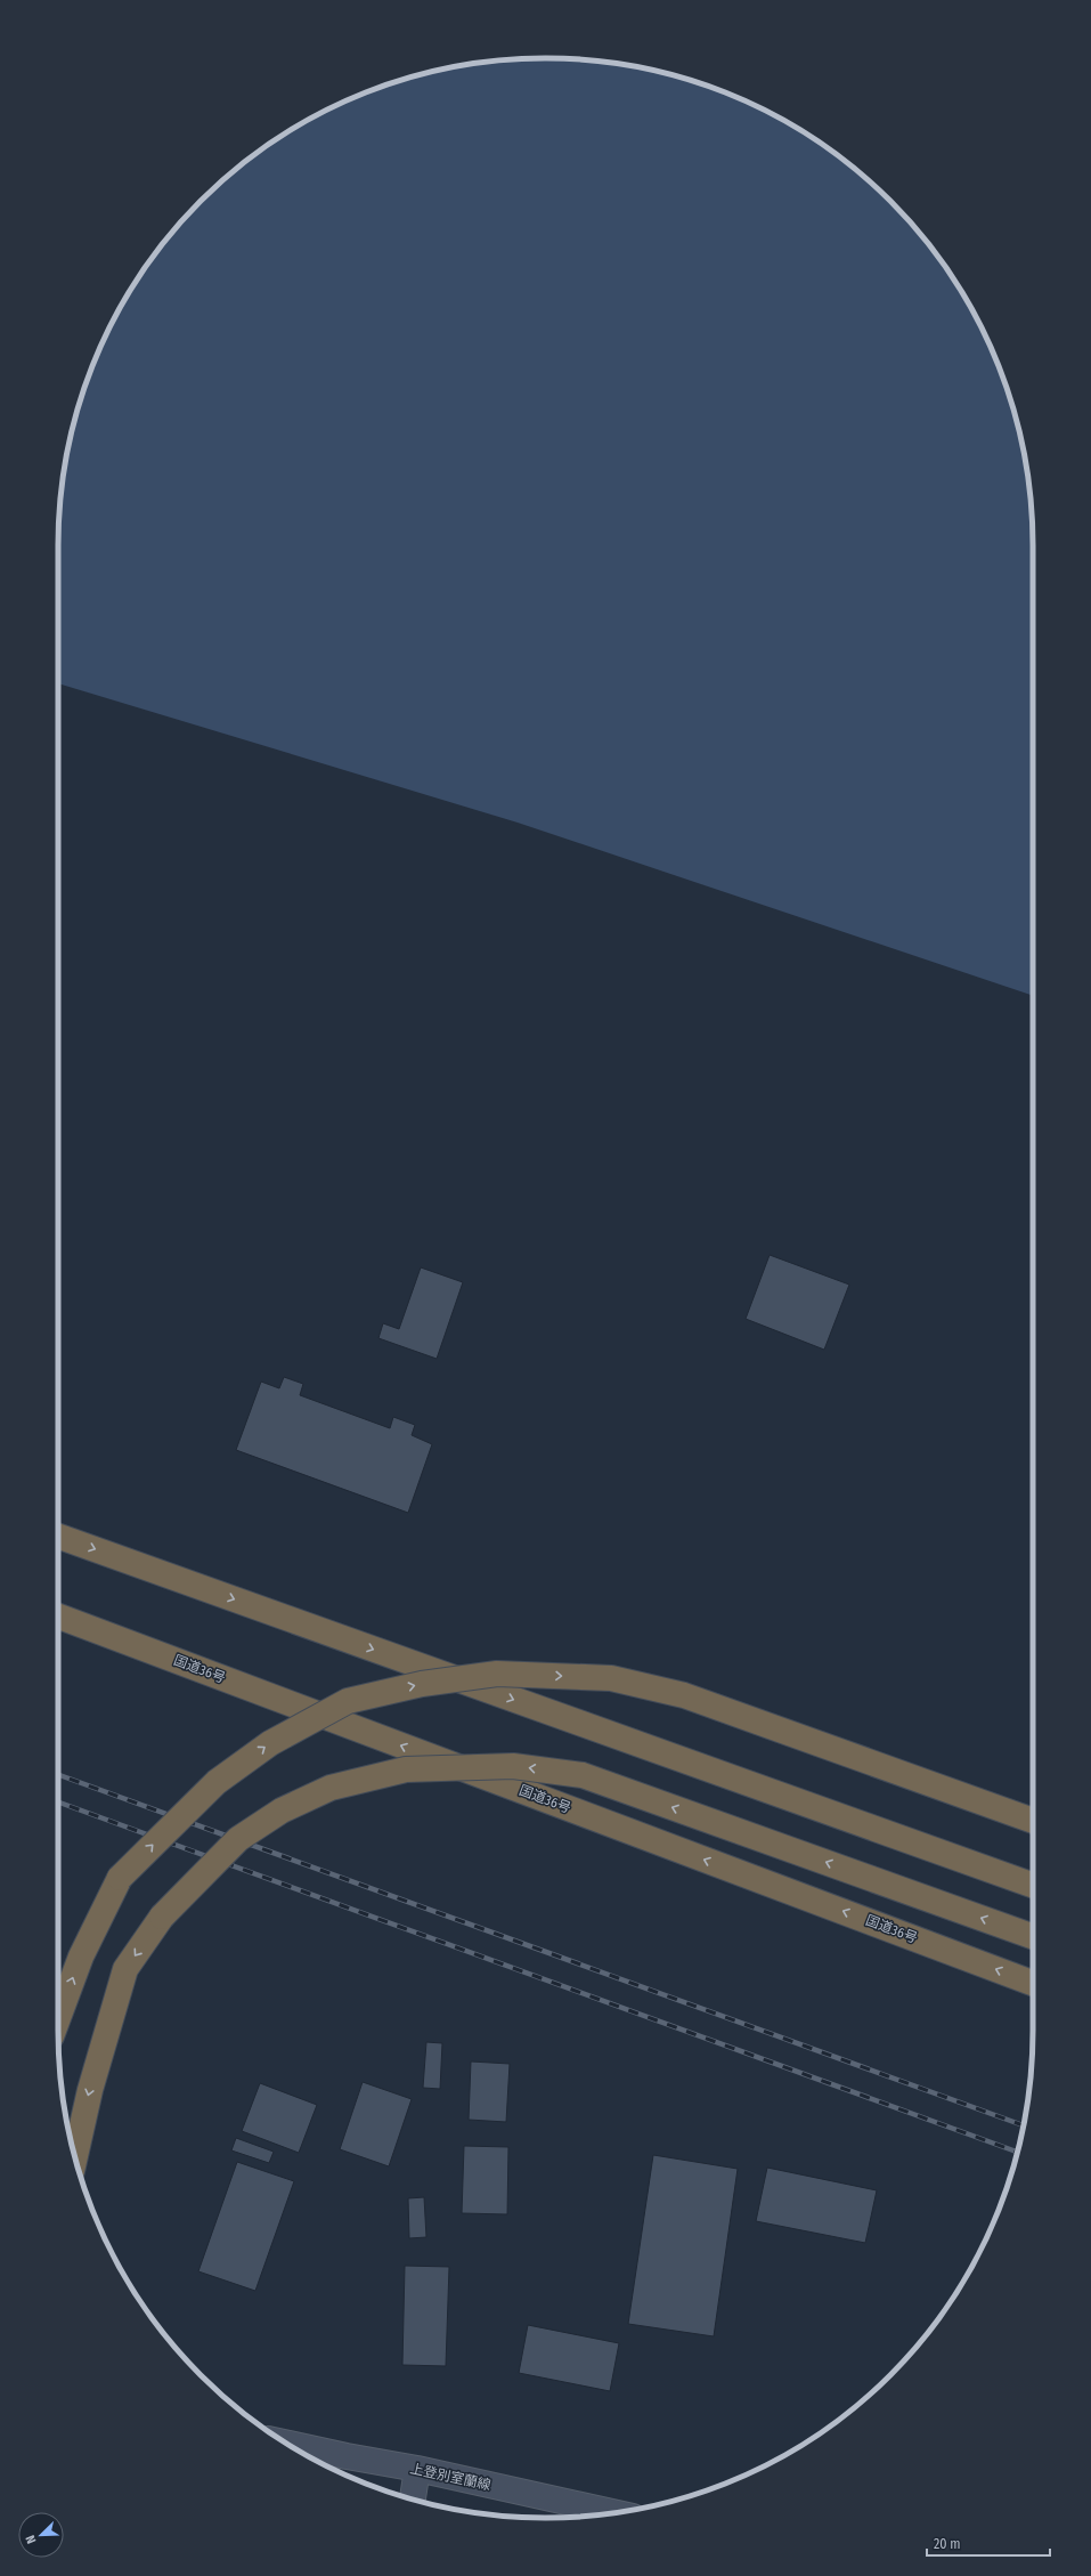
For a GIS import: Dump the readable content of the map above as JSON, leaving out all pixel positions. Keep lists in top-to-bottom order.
{
  "streets": {
    "highway": ["国道36号"],
    "main road": ["上登別室蘭線"]
  },
  "scale_bar": "20 m",
  "north": "bottom left"
}
